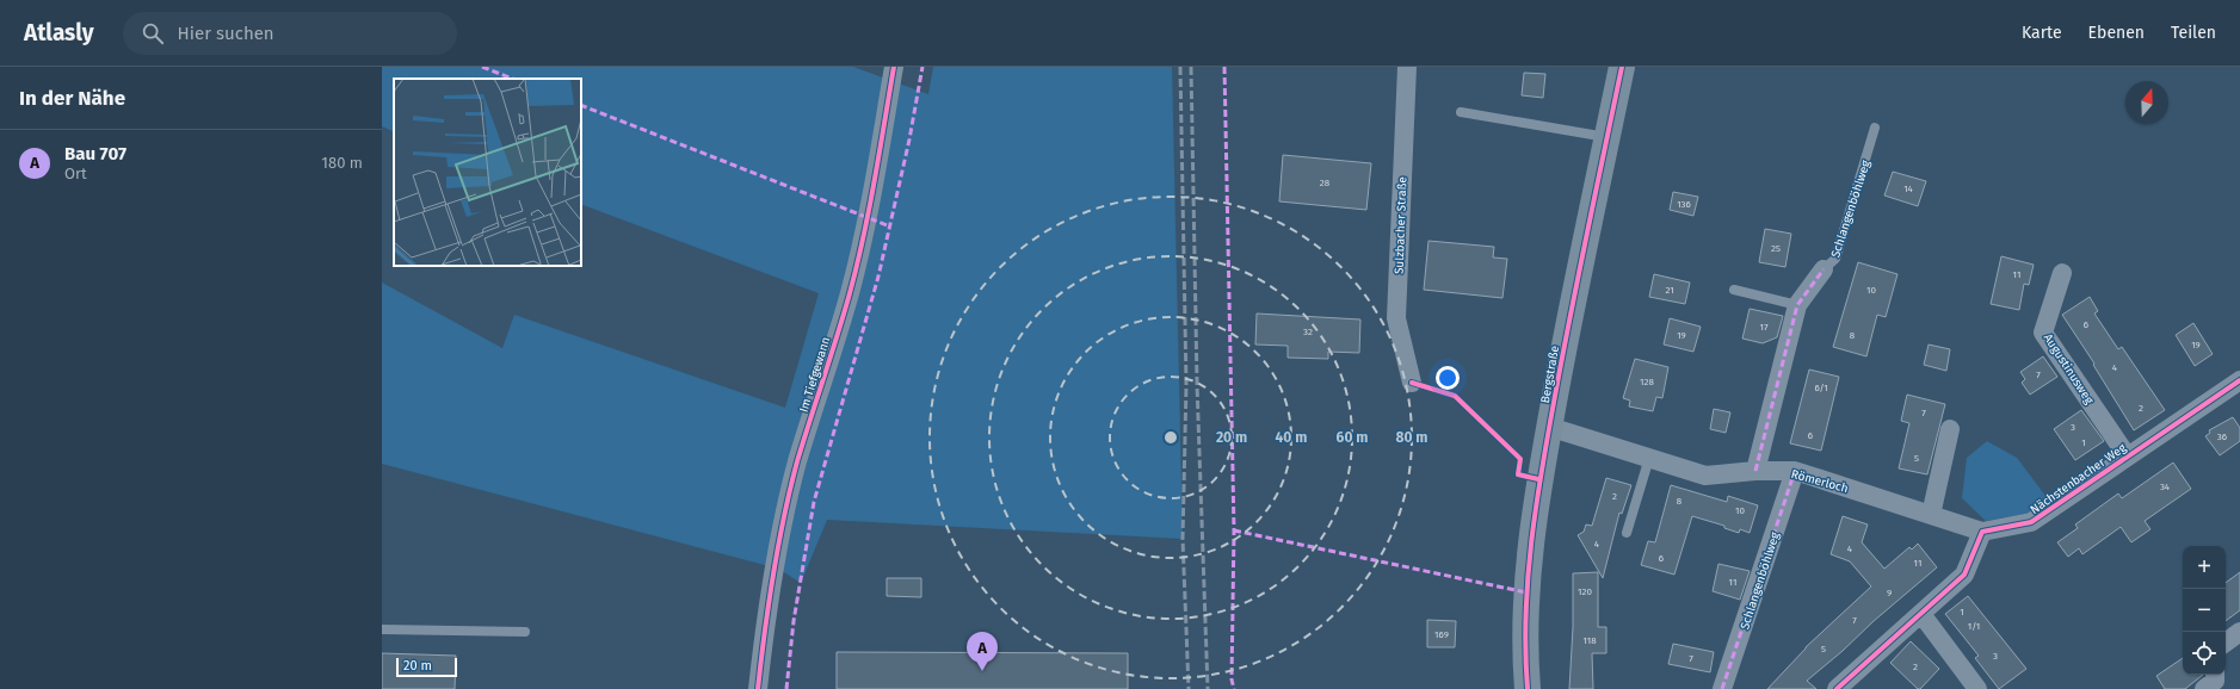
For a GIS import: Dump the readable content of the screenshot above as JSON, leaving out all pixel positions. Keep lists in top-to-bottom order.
{
  "streets": {
    "main road": ["Bergstraße"],
    "street": [
      "Schlangenböhlweg",
      "Sulzbacher Straße",
      "Augustinusweg",
      "Im Tiefgewann",
      "Nächstenbacher Weg",
      "Römerloch"
    ]
  },
  "crossings": [
    ["Schlangenböhlweg", "Römerloch"],
    ["Augustinusweg", "Nächstenbacher Weg"],
    ["Bergstraße", "Römerloch"],
    ["Nächstenbacher Weg", "Römerloch"]
  ],
  "house_numbers": [
    "28",
    "14",
    "136",
    "25",
    "11",
    "21",
    "10",
    "6",
    "17",
    "32",
    "19",
    "8",
    "19",
    "4",
    "7",
    "128",
    "6/1",
    "2",
    "7",
    "3",
    "6",
    "36",
    "1",
    "5",
    "34",
    "2",
    "8",
    "10",
    "4",
    "4",
    "6",
    "11",
    "11",
    "120",
    "9",
    "1",
    "7",
    "1/1",
    "169",
    "118",
    "5",
    "3",
    "7",
    "2"
  ],
  "scale_bar": "20 m",
  "north": "top",
  "page": {
    "header": "Atlasly",
    "search": "Hier suchen",
    "nav": ["Karte", "Ebenen", "Teilen"],
    "heading": "In der Nähe",
    "list": [
      {
        "mark": "A",
        "name": "Bau 707",
        "note": "Ort",
        "value": "180 m"
      }
    ],
    "map_buttons": ["+", "−"],
    "pins": "A",
    "scale": "20 m"
  },
  "rings": [
    "20 m",
    "40 m",
    "60 m",
    "80 m"
  ]
}
